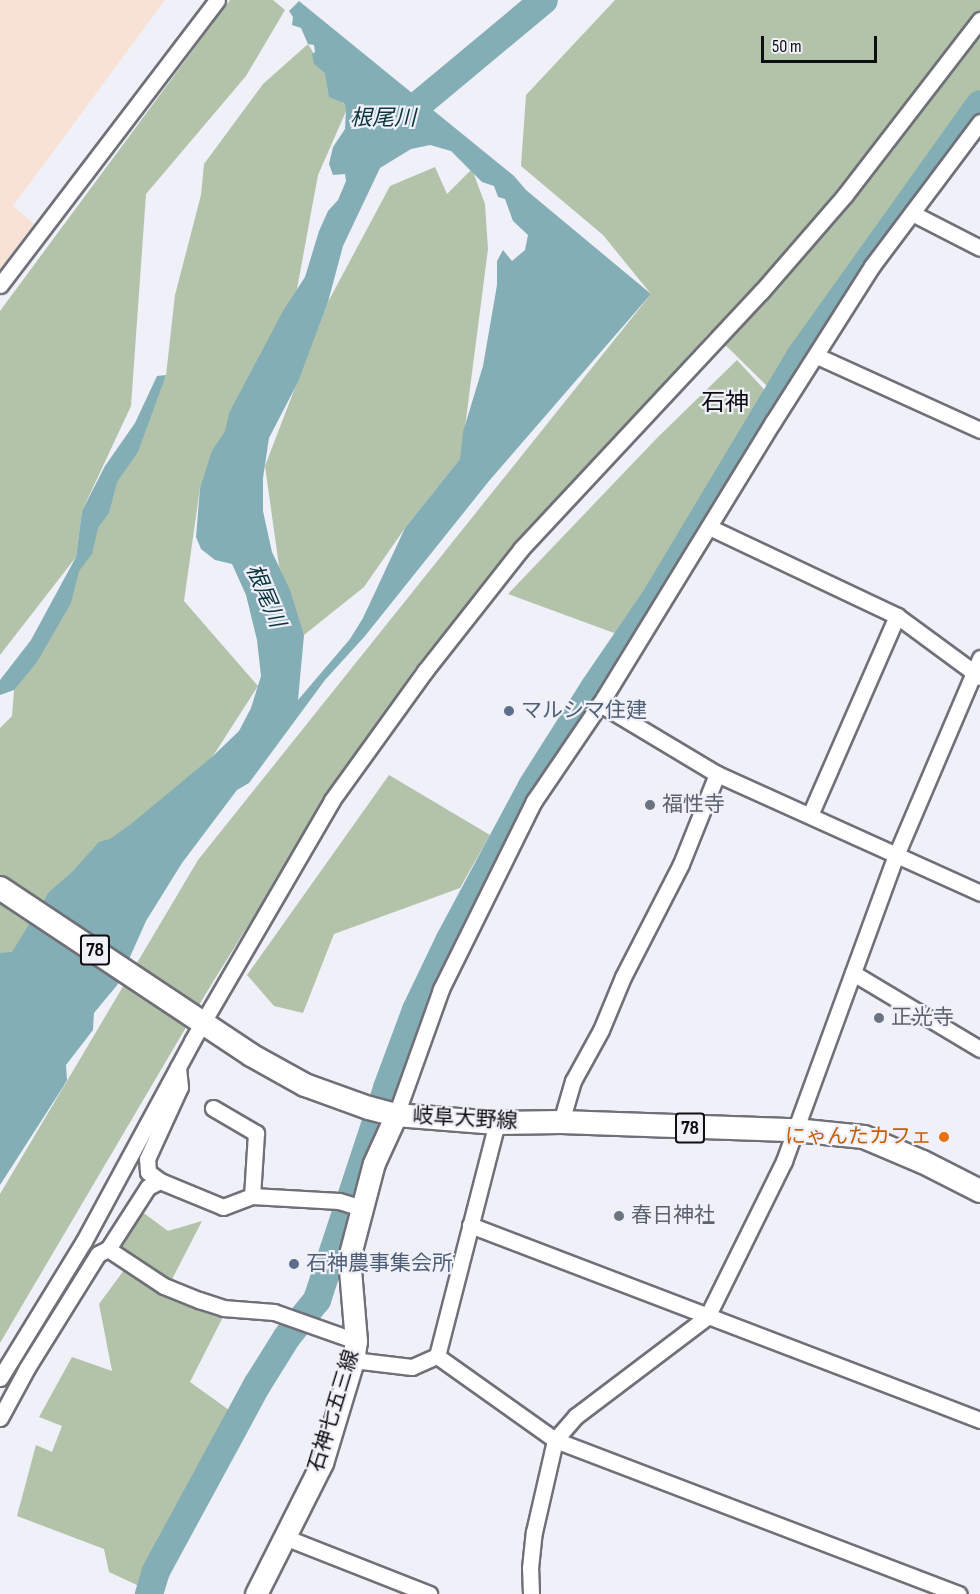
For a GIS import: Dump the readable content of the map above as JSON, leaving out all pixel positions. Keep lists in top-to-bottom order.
{
  "streets": {
    "main road": ["78", "岐阜大野線", "石神七五三線"]
  },
  "crossings": [
    ["岐阜大野線", "石神七五三線"]
  ],
  "districts": ["石神"],
  "water": ["根尾川"],
  "places": [
    "マルシマ住建",
    "福性寺",
    "正光寺",
    "にゃんたカフェ",
    "春日神社",
    "石神農事集会所"
  ],
  "scale_bar": "50 m"
}
